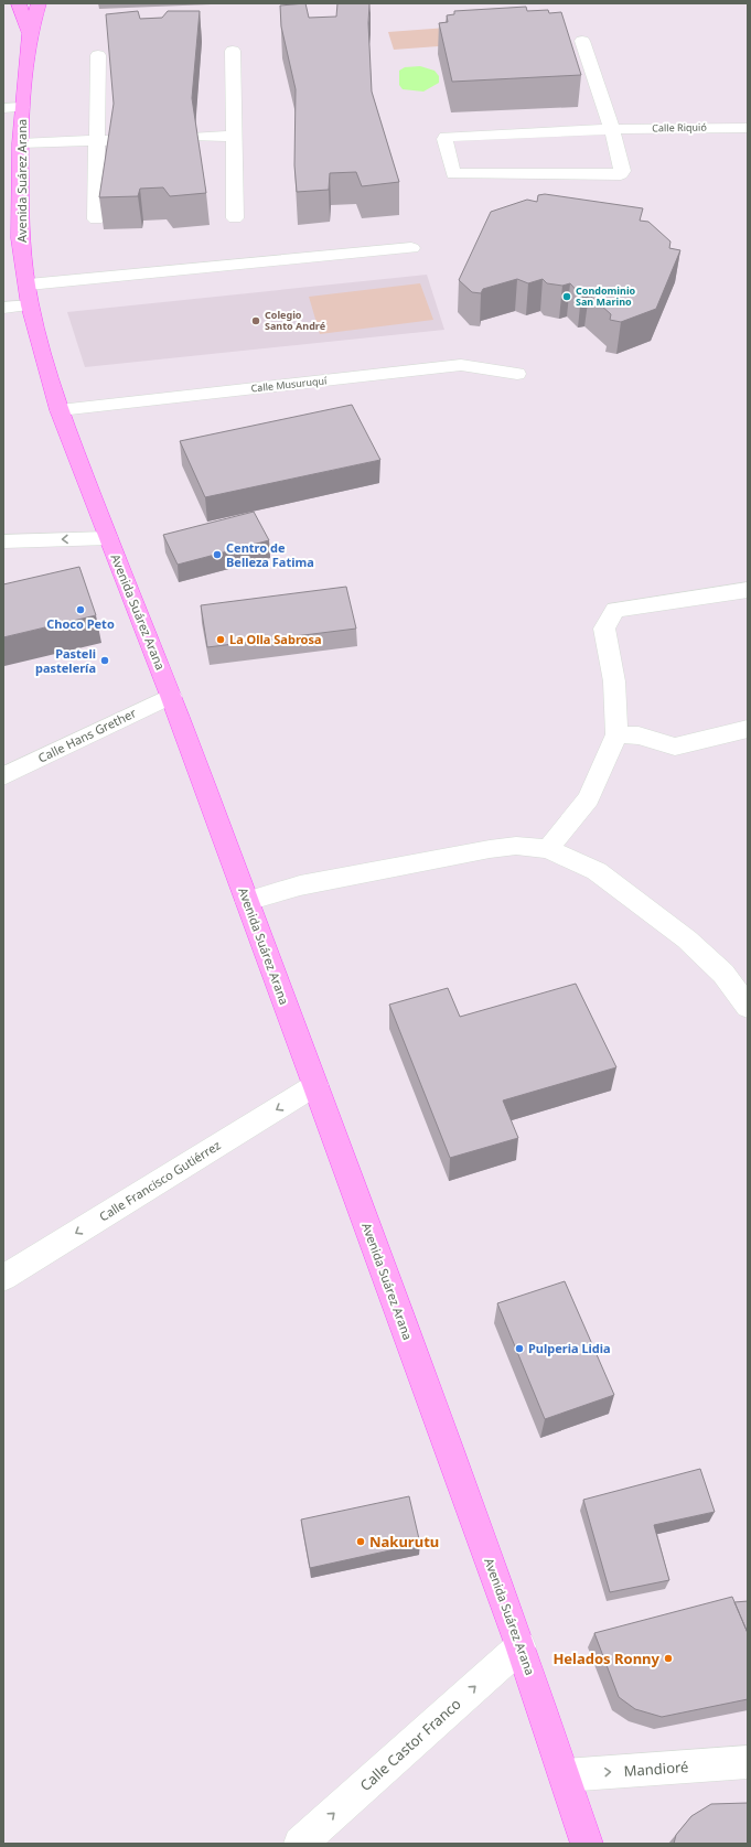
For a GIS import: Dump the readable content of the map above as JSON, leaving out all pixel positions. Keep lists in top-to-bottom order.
{
  "streets": {
    "main road": ["Avenida Suárez Arana"],
    "street": [
      "Calle Riquió",
      "Calle Musuruquí",
      "Calle Hans Grether",
      "Calle Francisco Gutiérrez",
      "Calle Castor Franco",
      "Mandioré"
    ]
  },
  "crossings": [
    ["Avenida Suárez Arana", "Calle Musuruquí"],
    ["Avenida Suárez Arana", "Calle Hans Grether"],
    ["Avenida Suárez Arana", "Calle Francisco Gutiérrez"],
    ["Avenida Suárez Arana", "Calle Castor Franco"],
    ["Avenida Suárez Arana", "Mandioré"]
  ],
  "one_way": ["Calle Francisco Gutiérrez", "Calle Castor Franco", "Mandioré"],
  "places": [
    "Condominio San Marino",
    "Colegio Santo André",
    "Centro de Belleza Fatima",
    "Choco Peto",
    "La Olla Sabrosa",
    "Pasteli pastelería",
    "Pulperia Lidia",
    "Nakurutu",
    "Helados Ronny"
  ]
}
